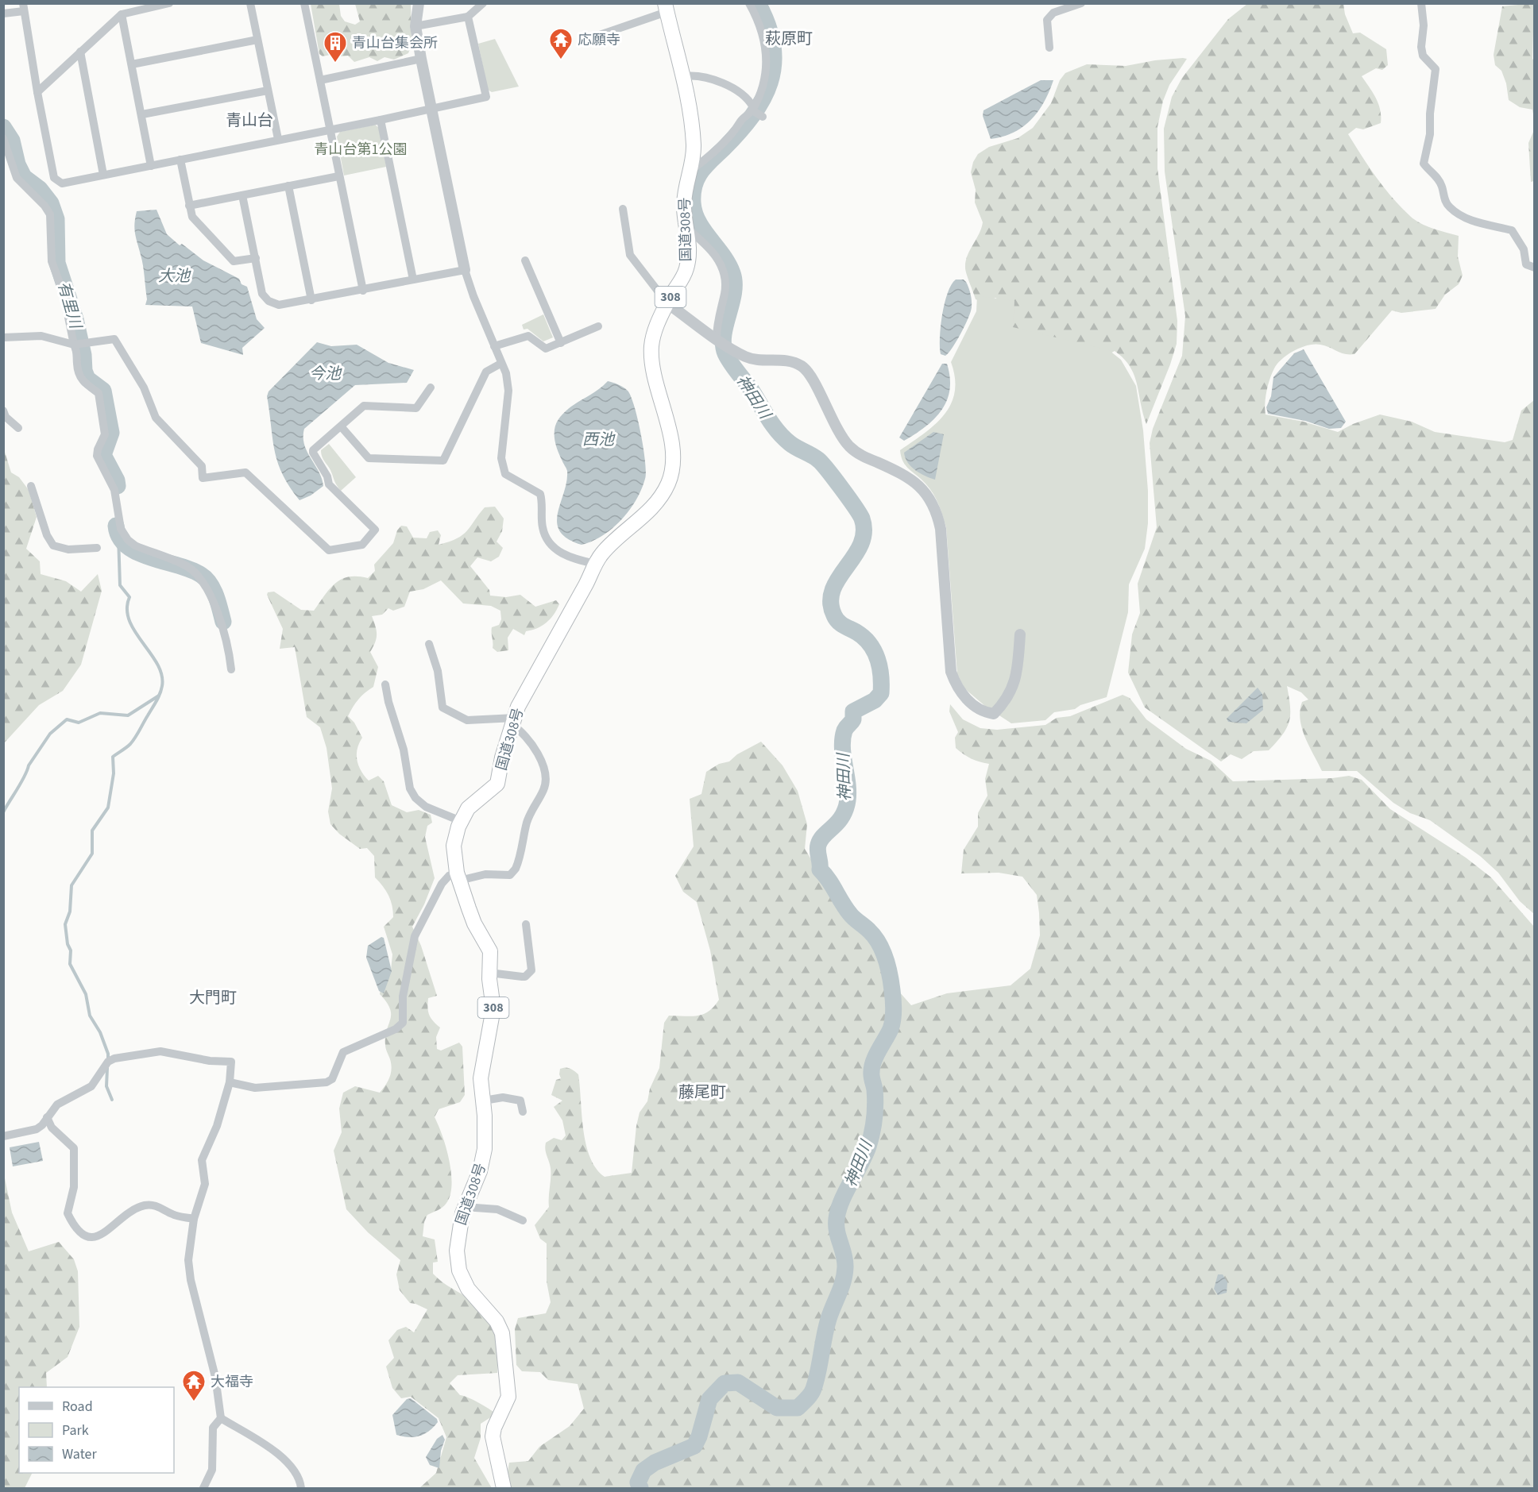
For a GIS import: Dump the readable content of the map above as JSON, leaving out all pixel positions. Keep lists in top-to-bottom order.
{
  "streets": {
    "highway": ["国道308号", "308"]
  },
  "districts": [
    "萩原町",
    "青山台",
    "大門町",
    "藤尾町"
  ],
  "water": [
    "大池",
    "有里川",
    "今池",
    "神田川",
    "西池"
  ],
  "parks": ["青山台第1公園"],
  "places": {
    "temple": ["応願寺", "大福寺"],
    "building": ["青山台集会所"]
  },
  "legend": ["Road", "Park", "Water"]
}
